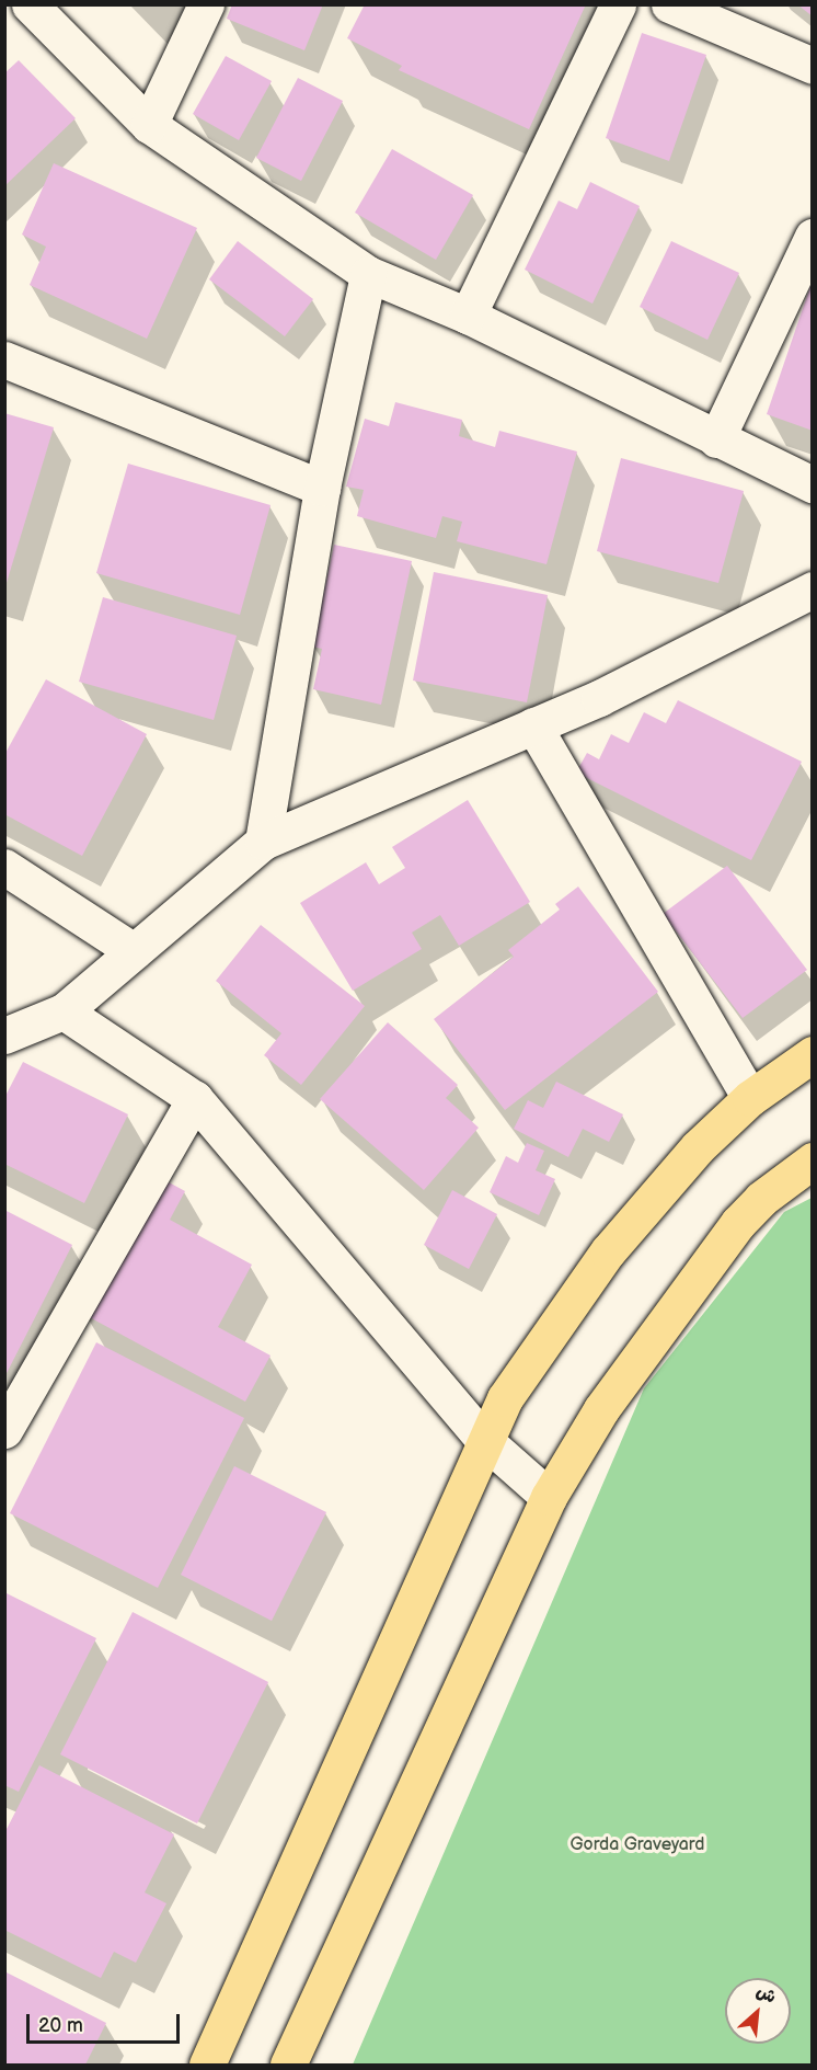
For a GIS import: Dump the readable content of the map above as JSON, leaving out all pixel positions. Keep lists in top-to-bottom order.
{
  "parks": ["Gorda Graveyard"],
  "scale_bar": "20 m",
  "north": "top right"
}
